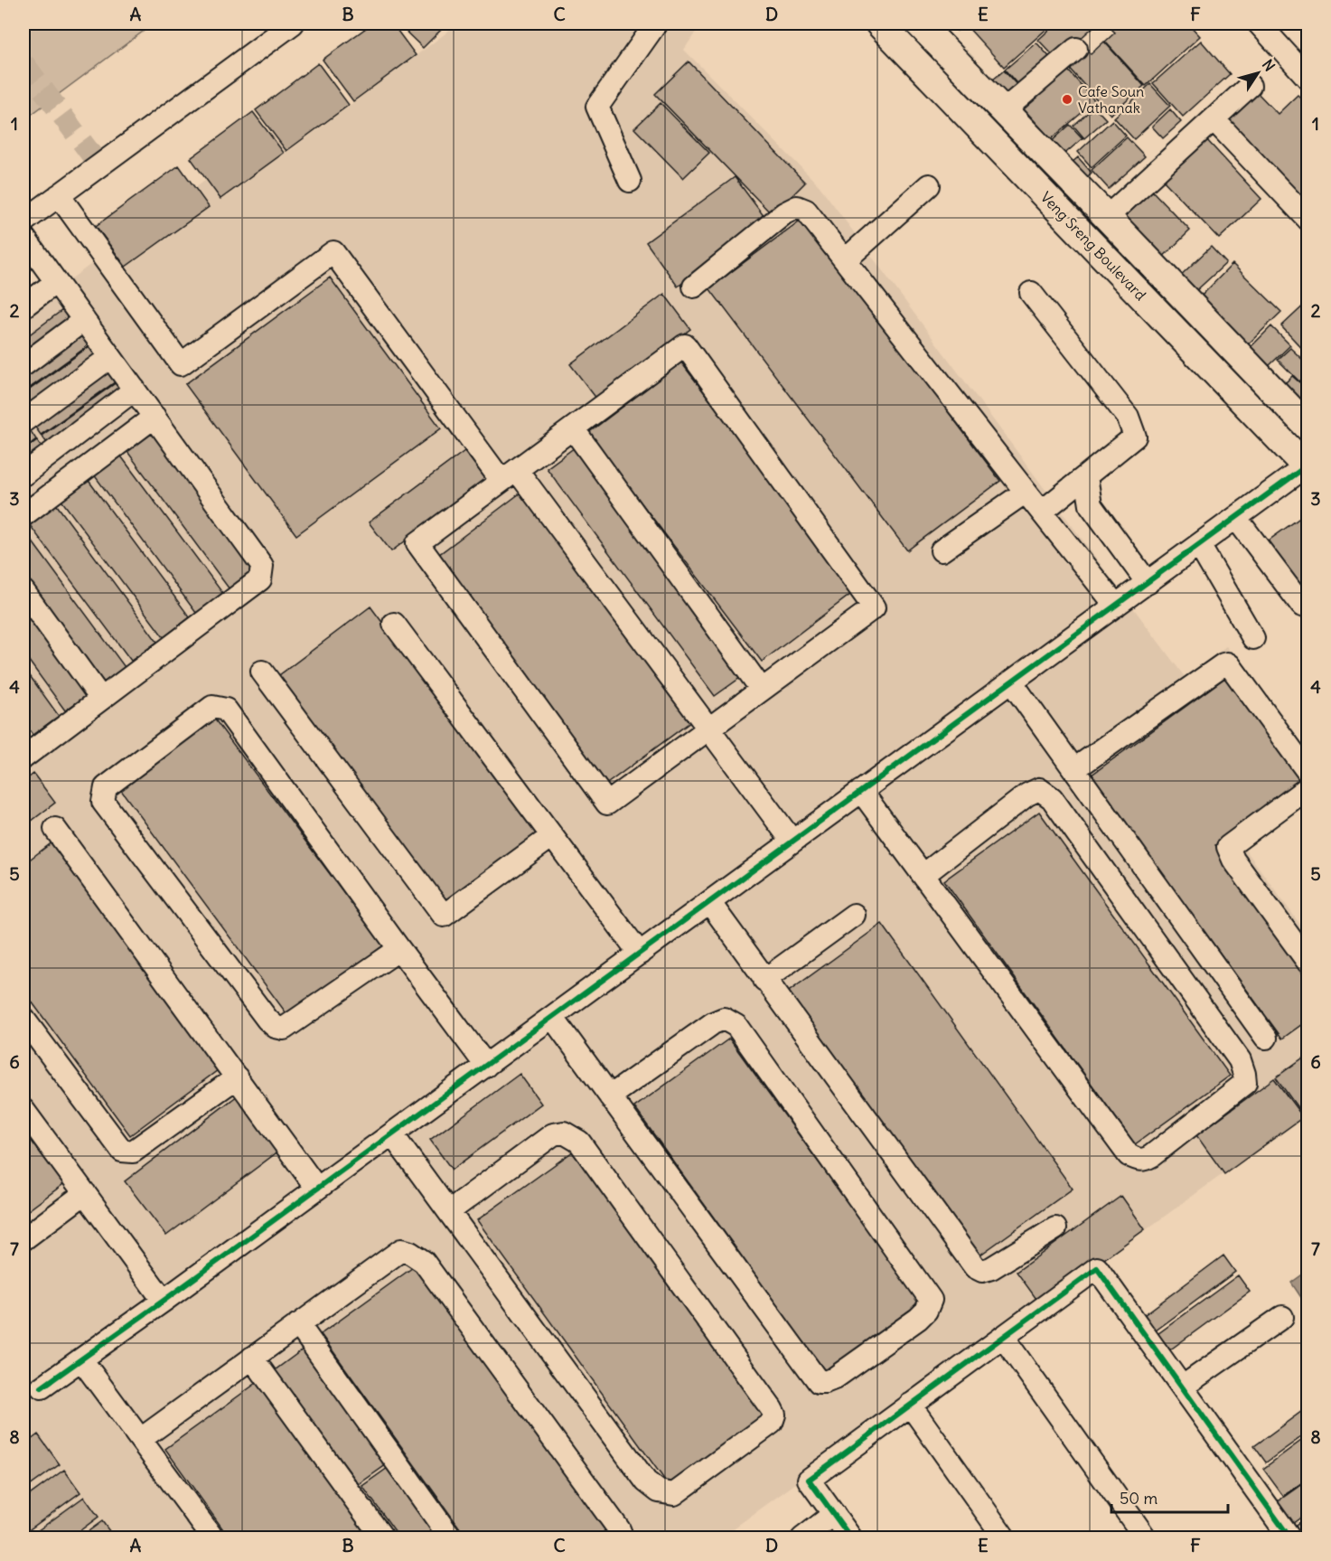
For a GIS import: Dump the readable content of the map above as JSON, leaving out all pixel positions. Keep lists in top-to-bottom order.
{
  "streets": {
    "main road": ["Veng Sreng Boulevard"]
  },
  "places": ["Cafe Soun Vathanak"],
  "scale_bar": "50 m",
  "north": "top right",
  "grid": {
    "columns": [
      "A",
      "B",
      "C",
      "D",
      "E",
      "F"
    ],
    "rows": [
      "1",
      "2",
      "3",
      "4",
      "5",
      "6",
      "7",
      "8"
    ]
  }
}
